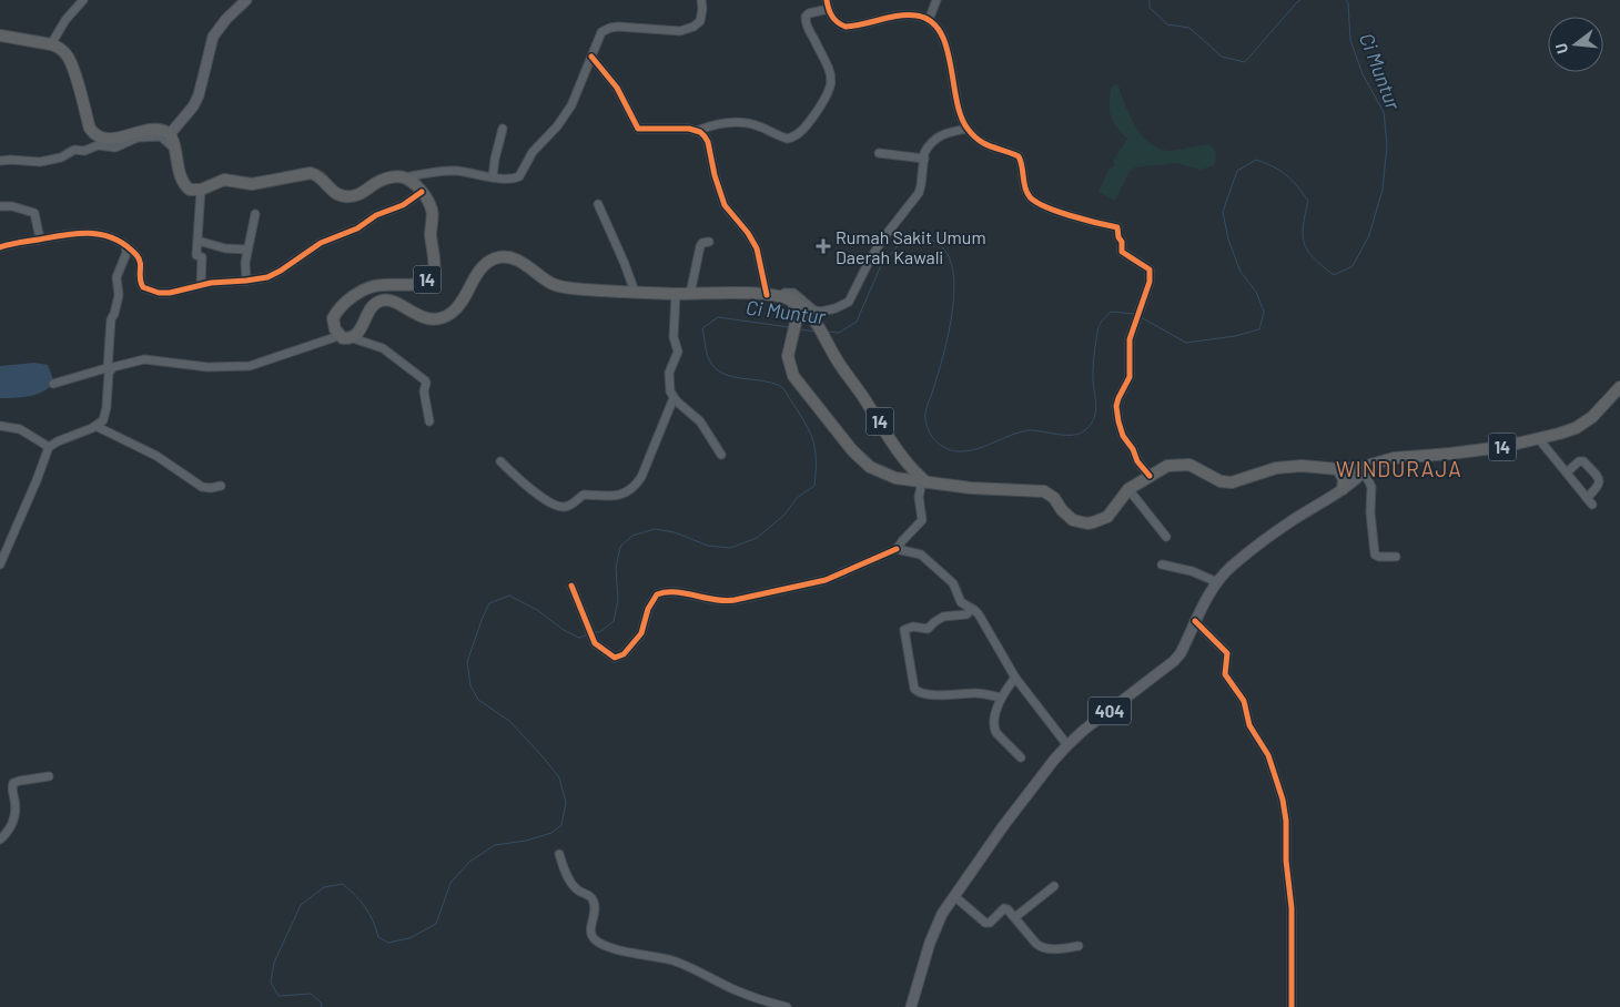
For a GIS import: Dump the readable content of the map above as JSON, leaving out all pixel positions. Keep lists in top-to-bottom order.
{
  "streets": {
    "highway": ["14"],
    "main road": ["404"]
  },
  "crossings": [
    ["14", "404"]
  ],
  "districts": ["WINDURAJA"],
  "water": ["Ci Muntur"],
  "places": {
    "health": ["Rumah Sakit Umum Daerah Kawali"]
  },
  "north": "left"
}
